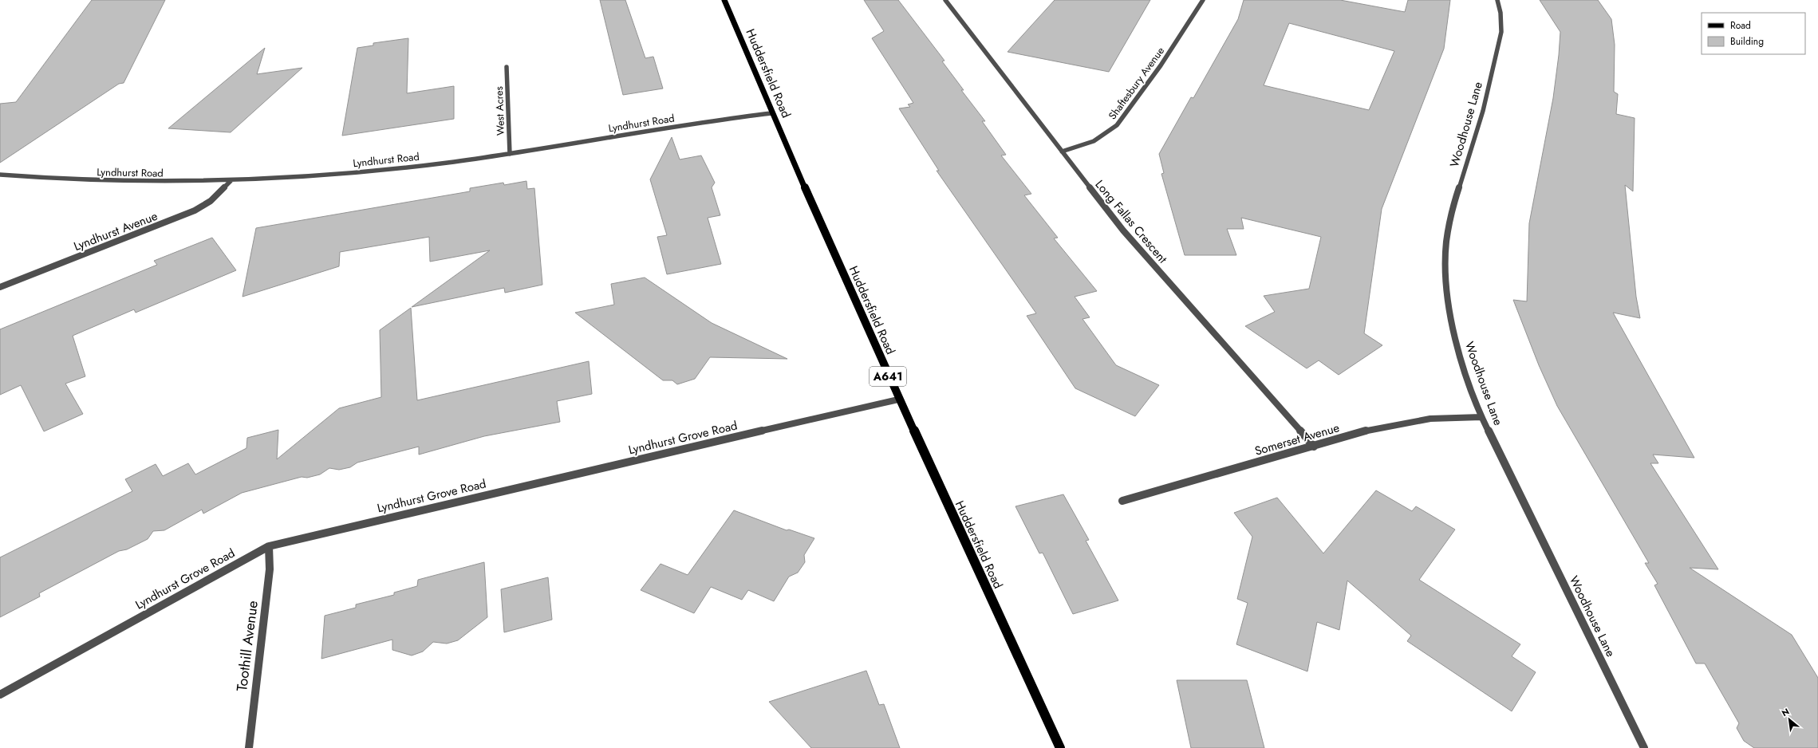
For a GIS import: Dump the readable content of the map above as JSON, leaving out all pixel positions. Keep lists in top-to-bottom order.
{
  "streets": {
    "main road": ["Huddersfield Road", "A641"],
    "street": [
      "Shaftesbury Avenue",
      "West Acres",
      "Lyndhurst Road",
      "Woodhouse Lane",
      "Long Fallas Crescent",
      "Lyndhurst Avenue",
      "Lyndhurst Grove Road",
      "Somerset Avenue",
      "Toothill Avenue"
    ]
  },
  "crossings": [
    ["Huddersfield Road", "Lyndhurst Road"],
    ["Huddersfield Road", "Lyndhurst Grove Road"],
    ["Shaftesbury Avenue", "Long Fallas Crescent"],
    ["West Acres", "Lyndhurst Road"],
    ["Lyndhurst Road", "Lyndhurst Avenue"],
    ["Woodhouse Lane", "Somerset Avenue"],
    ["Long Fallas Crescent", "Somerset Avenue"],
    ["Lyndhurst Grove Road", "Toothill Avenue"]
  ],
  "legend": ["Road", "Building"],
  "north": "top left"
}
